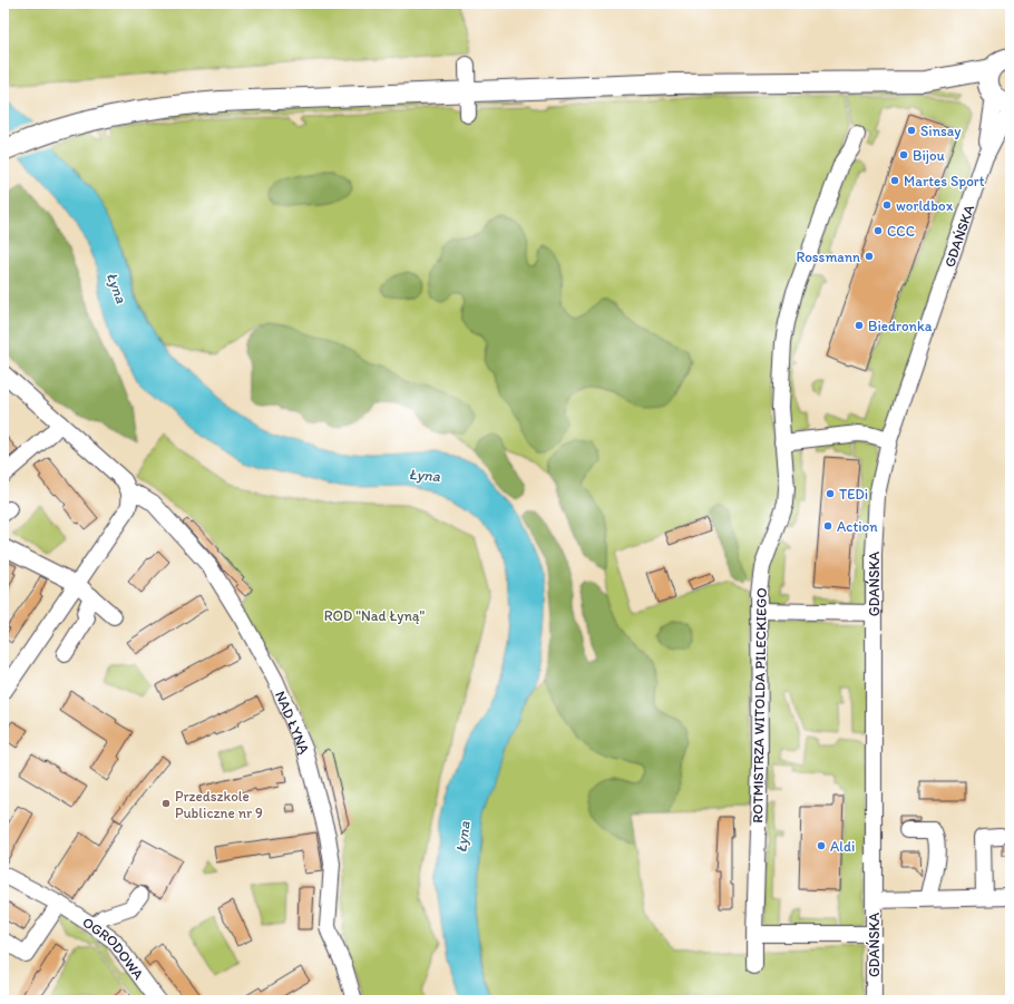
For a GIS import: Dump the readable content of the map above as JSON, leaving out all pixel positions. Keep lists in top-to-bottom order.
{
  "streets": {
    "street": [
      "GDAŃSKA",
      "ROTMISTRZA WITOLDA PILECKIEGO",
      "NAD ŁYNĄ",
      "OGRODOWA"
    ]
  },
  "water": ["Łyna"],
  "parks": ["ROD \"Nad Łyną\""],
  "places": [
    "Sinsay",
    "Bijou",
    "Martes Sport",
    "worldbox",
    "CCC",
    "Rossmann",
    "Biedronka",
    "TEDi",
    "Action",
    "Przedszkole Publiczne nr 9",
    "Aldi"
  ]
}
